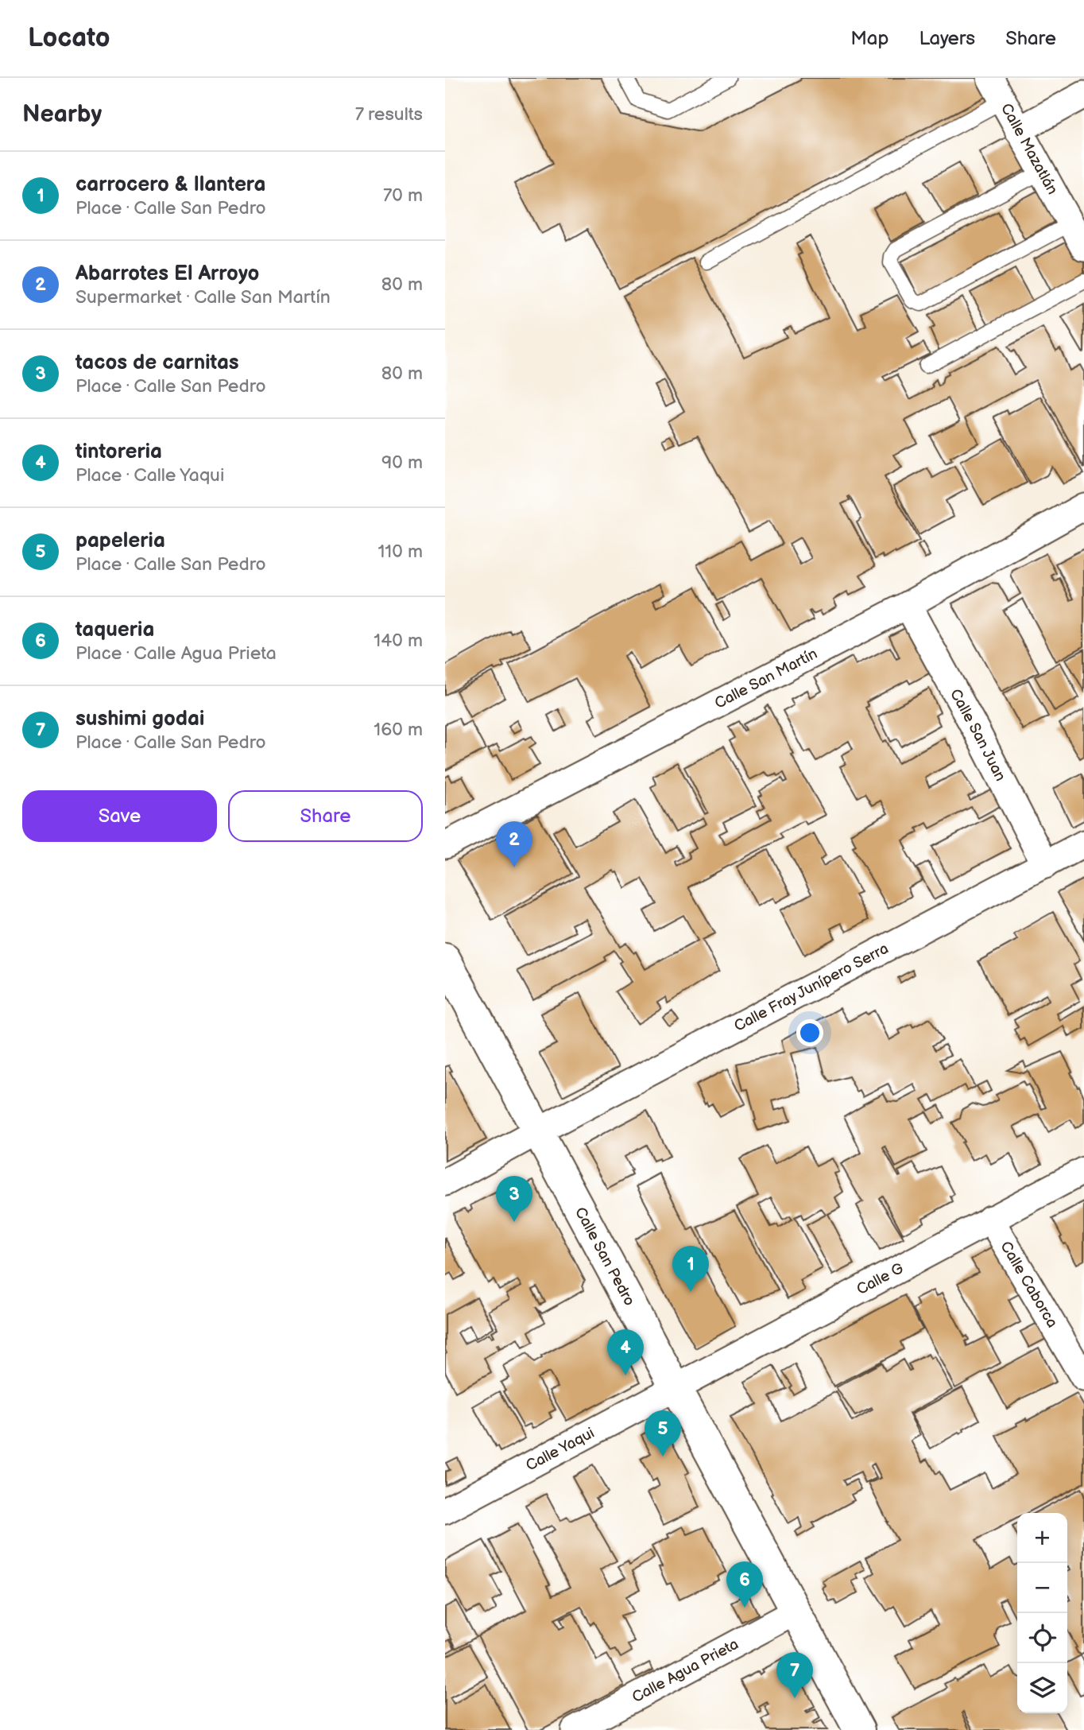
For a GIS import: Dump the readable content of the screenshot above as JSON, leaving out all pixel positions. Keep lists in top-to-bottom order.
{
  "streets": {
    "street": [
      "Calle Mazatlán",
      "Calle San Martín",
      "Calle San Juan",
      "Calle Fray Junípero Serra",
      "Calle San Pedro",
      "Calle G",
      "Calle Caborca",
      "Calle Yaqui",
      "Calle Agua Prieta"
    ]
  },
  "crossings": [
    ["Calle San Martín", "Calle San Juan"],
    ["Calle San Juan", "Calle Fray Junípero Serra"],
    ["Calle Fray Junípero Serra", "Calle San Pedro"],
    ["Calle San Pedro", "Calle G"],
    ["Calle San Pedro", "Calle Yaqui"],
    ["Calle San Pedro", "Calle Agua Prieta"],
    ["Calle G", "Calle Caborca"],
    ["Calle G", "Calle Yaqui"]
  ],
  "page": {
    "header": "Locato",
    "nav": ["Map", "Layers", "Share"],
    "heading": ["Nearby", "7 results"],
    "list": [
      {
        "mark": "1",
        "name": "carrocero & llantera",
        "note": "Place · Calle San Pedro",
        "value": "70 m"
      },
      {
        "mark": "2",
        "name": "Abarrotes El Arroyo",
        "note": "Supermarket · Calle San Martín",
        "value": "80 m"
      },
      {
        "mark": "3",
        "name": "tacos de carnitas",
        "note": "Place · Calle San Pedro",
        "value": "80 m"
      },
      {
        "mark": "4",
        "name": "tintoreria",
        "note": "Place · Calle Yaqui",
        "value": "90 m"
      },
      {
        "mark": "5",
        "name": "papeleria",
        "note": "Place · Calle San Pedro",
        "value": "110 m"
      },
      {
        "mark": "6",
        "name": "taqueria",
        "note": "Place · Calle Agua Prieta",
        "value": "140 m"
      },
      {
        "mark": "7",
        "name": "sushimi godai",
        "note": "Place · Calle San Pedro",
        "value": "160 m"
      }
    ],
    "buttons": ["Save", "Share"],
    "pins": [
      "2",
      "3",
      "1",
      "4",
      "5",
      "6",
      "7"
    ],
    "map_buttons": ["+", "−"]
  }
}
